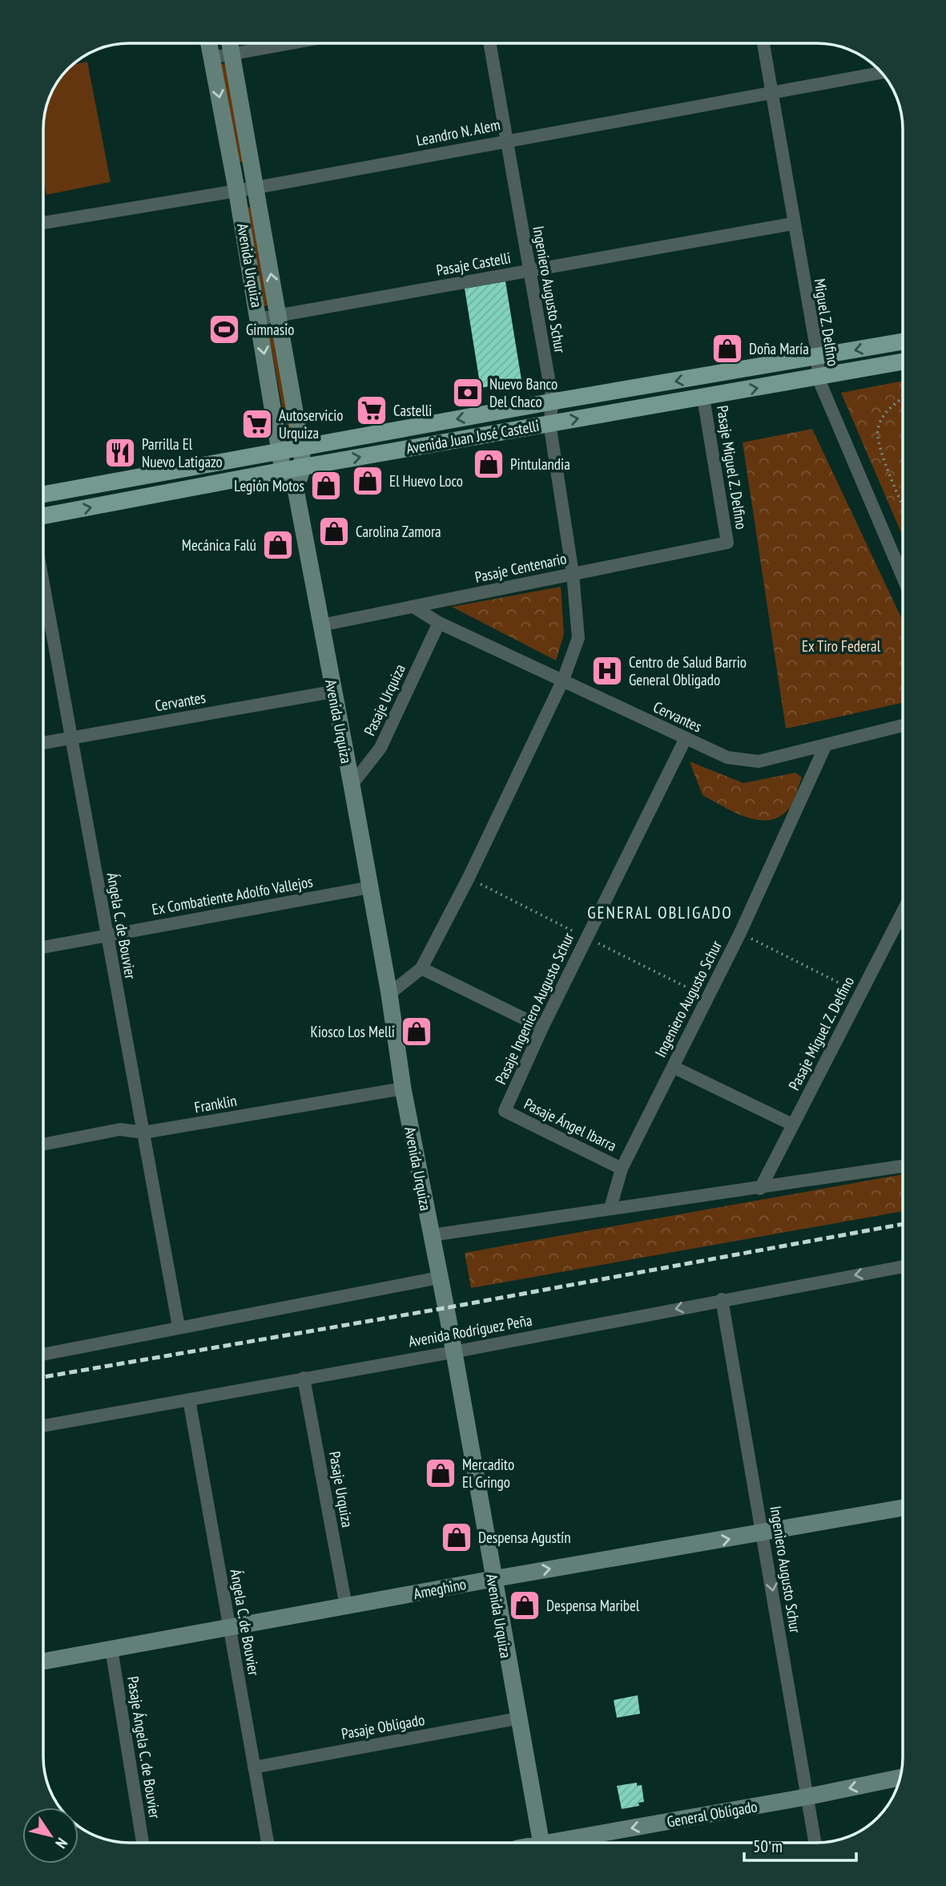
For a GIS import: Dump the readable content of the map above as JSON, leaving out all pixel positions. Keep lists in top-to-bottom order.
{
  "streets": {
    "main road": ["Avenida Juan José Castelli"],
    "street": [
      "Leandro N. Alem",
      "Pasaje Castelli",
      "Avenida Urquiza",
      "Ingeniero Augusto Schur",
      "Miguel Z. Delfino",
      "Pasaje Miguel Z. Delfino",
      "Pasaje Centenario",
      "Pasaje Urquiza",
      "Cervantes",
      "Ex Combatiente Adolfo Vallejos",
      "Ángela C. de Bouvier",
      "Pasaje Ingeniero Augusto Schur",
      "Franklin",
      "Pasaje Ángel Ibarra",
      "Avenida Rodríguez Peña",
      "Ameghino",
      "Pasaje Obligado",
      "Pasaje Ángela C. de Bouvier",
      "General Obligado"
    ]
  },
  "crossings": [
    ["Leandro N. Alem", "Avenida Urquiza"],
    ["Leandro N. Alem", "Ingeniero Augusto Schur"],
    ["Leandro N. Alem", "Miguel Z. Delfino"],
    ["Pasaje Castelli", "Avenida Urquiza"],
    ["Pasaje Castelli", "Ingeniero Augusto Schur"],
    ["Pasaje Castelli", "Miguel Z. Delfino"],
    ["Avenida Urquiza", "Avenida Juan José Castelli"],
    ["Avenida Urquiza", "Pasaje Centenario"],
    ["Avenida Urquiza", "Pasaje Urquiza"],
    ["Avenida Urquiza", "Cervantes"],
    ["Avenida Urquiza", "Ex Combatiente Adolfo Vallejos"],
    ["Avenida Urquiza", "Franklin"],
    ["Avenida Urquiza", "Avenida Rodríguez Peña"],
    ["Avenida Urquiza", "Ameghino"],
    ["Avenida Urquiza", "Pasaje Obligado"],
    ["Ingeniero Augusto Schur", "Avenida Juan José Castelli"],
    ["Ingeniero Augusto Schur", "Pasaje Centenario"],
    ["Ingeniero Augusto Schur", "Cervantes"],
    ["Ingeniero Augusto Schur", "Pasaje Ángel Ibarra"],
    ["Ingeniero Augusto Schur", "Avenida Rodríguez Peña"],
    ["Ingeniero Augusto Schur", "Ameghino"],
    ["Ingeniero Augusto Schur", "General Obligado"],
    ["Miguel Z. Delfino", "Avenida Juan José Castelli"],
    ["Avenida Juan José Castelli", "Pasaje Miguel Z. Delfino"],
    ["Pasaje Miguel Z. Delfino", "Pasaje Centenario"],
    ["Pasaje Centenario", "Cervantes"],
    ["Pasaje Urquiza", "Cervantes"],
    ["Pasaje Urquiza", "Avenida Rodríguez Peña"],
    ["Pasaje Urquiza", "Ameghino"],
    ["Cervantes", "Ángela C. de Bouvier"],
    ["Cervantes", "Pasaje Ingeniero Augusto Schur"],
    ["Ex Combatiente Adolfo Vallejos", "Ángela C. de Bouvier"],
    ["Ángela C. de Bouvier", "Franklin"],
    ["Ángela C. de Bouvier", "Avenida Rodríguez Peña"],
    ["Ángela C. de Bouvier", "Ameghino"],
    ["Ángela C. de Bouvier", "Pasaje Obligado"],
    ["Pasaje Ingeniero Augusto Schur", "Pasaje Ángel Ibarra"],
    ["Ameghino", "Pasaje Ángela C. de Bouvier"]
  ],
  "one_way": ["General Obligado"],
  "districts": ["GENERAL OBLIGADO"],
  "parks": ["Ex Tiro Federal"],
  "places": {
    "sports": ["Gimnasio"],
    "shop": [
      "Doña María",
      "Pintulandia",
      "El Huevo Loco",
      "Legión Motos",
      "Carolina Zamora",
      "Mecánica Falú",
      "Kiosco Los Melli",
      "Mercadito El Gringo",
      "Despensa Agustín",
      "Despensa Maribel"
    ],
    "bank": ["Nuevo Banco Del Chaco"],
    "supermarket": ["Castelli", "Autoservicio Urquiza"],
    "restaurant": ["Parrilla El Nuevo Latigazo"],
    "hospital": ["Centro de Salud Barrio General Obligado"]
  },
  "scale_bar": "50 m",
  "north": "bottom right"
}
